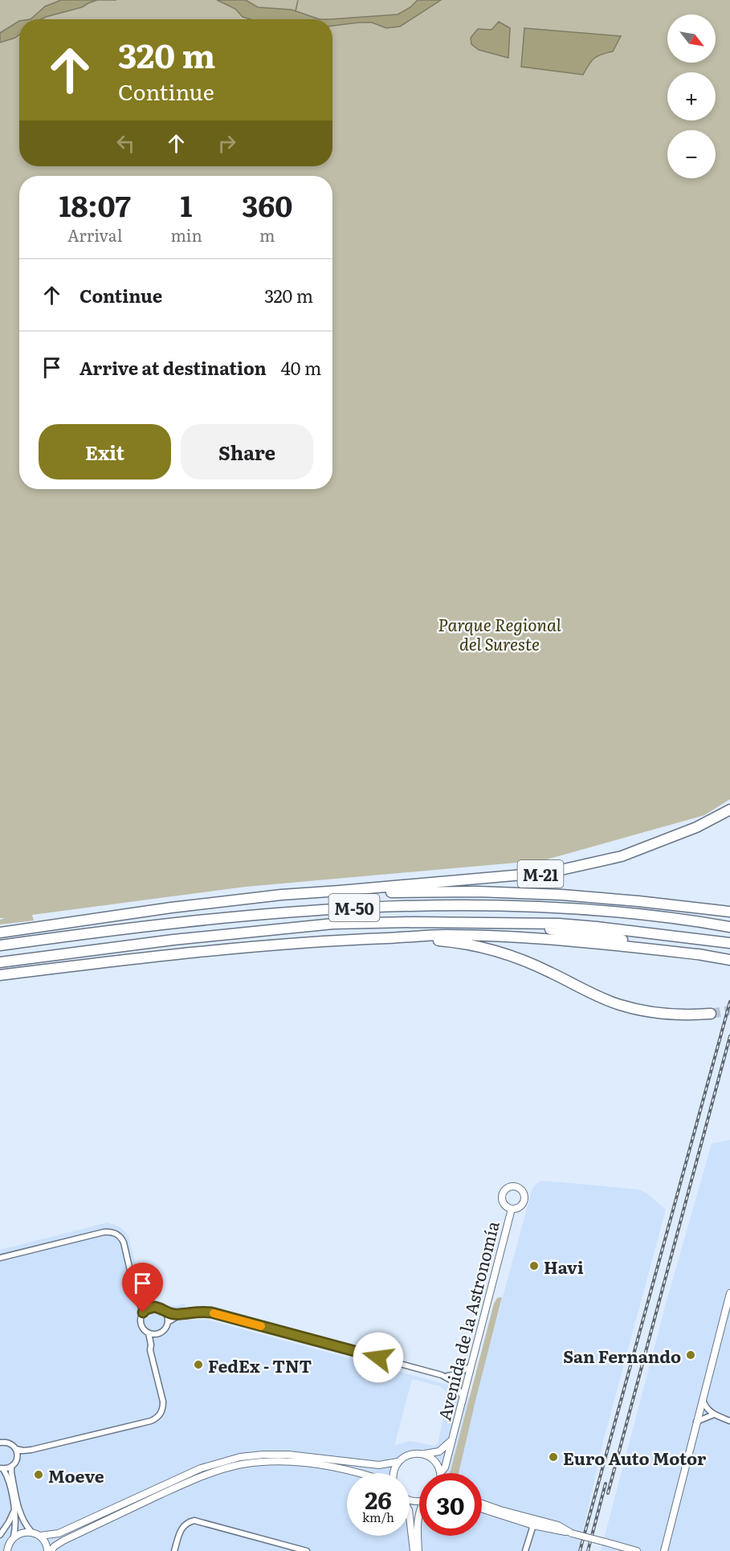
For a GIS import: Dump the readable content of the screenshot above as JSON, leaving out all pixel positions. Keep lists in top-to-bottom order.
{
  "streets": {
    "highway": ["M-21", "M-50"],
    "street": ["Avenida de la Astronomía"]
  },
  "crossings": [
    ["M-21", "M-50"]
  ],
  "parks": ["Parque Regional del Sureste"],
  "places": [
    "Havi",
    "San Fernando",
    "FedEx - TNT",
    "Euro Auto Motor",
    "Moeve"
  ],
  "north": "bottom right",
  "page": {
    "map_buttons": ["+", "−"],
    "turn": ["320 m", "Continue"],
    "eta": [
      "18:07",
      "Arrival",
      "1",
      "min",
      "360",
      "m"
    ],
    "list": [
      {
        "name": "Continue",
        "value": "320 m"
      },
      {
        "name": "Arrive at destination",
        "value": "40 m"
      }
    ],
    "buttons": ["Exit", "Share"],
    "speed": "26 km/h",
    "limit": "30"
  }
}
